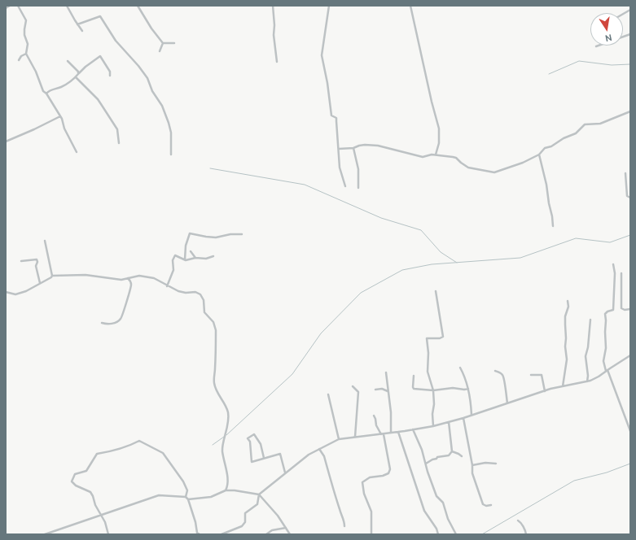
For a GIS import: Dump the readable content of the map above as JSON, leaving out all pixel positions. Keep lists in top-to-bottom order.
{
  "north": "bottom"
}
